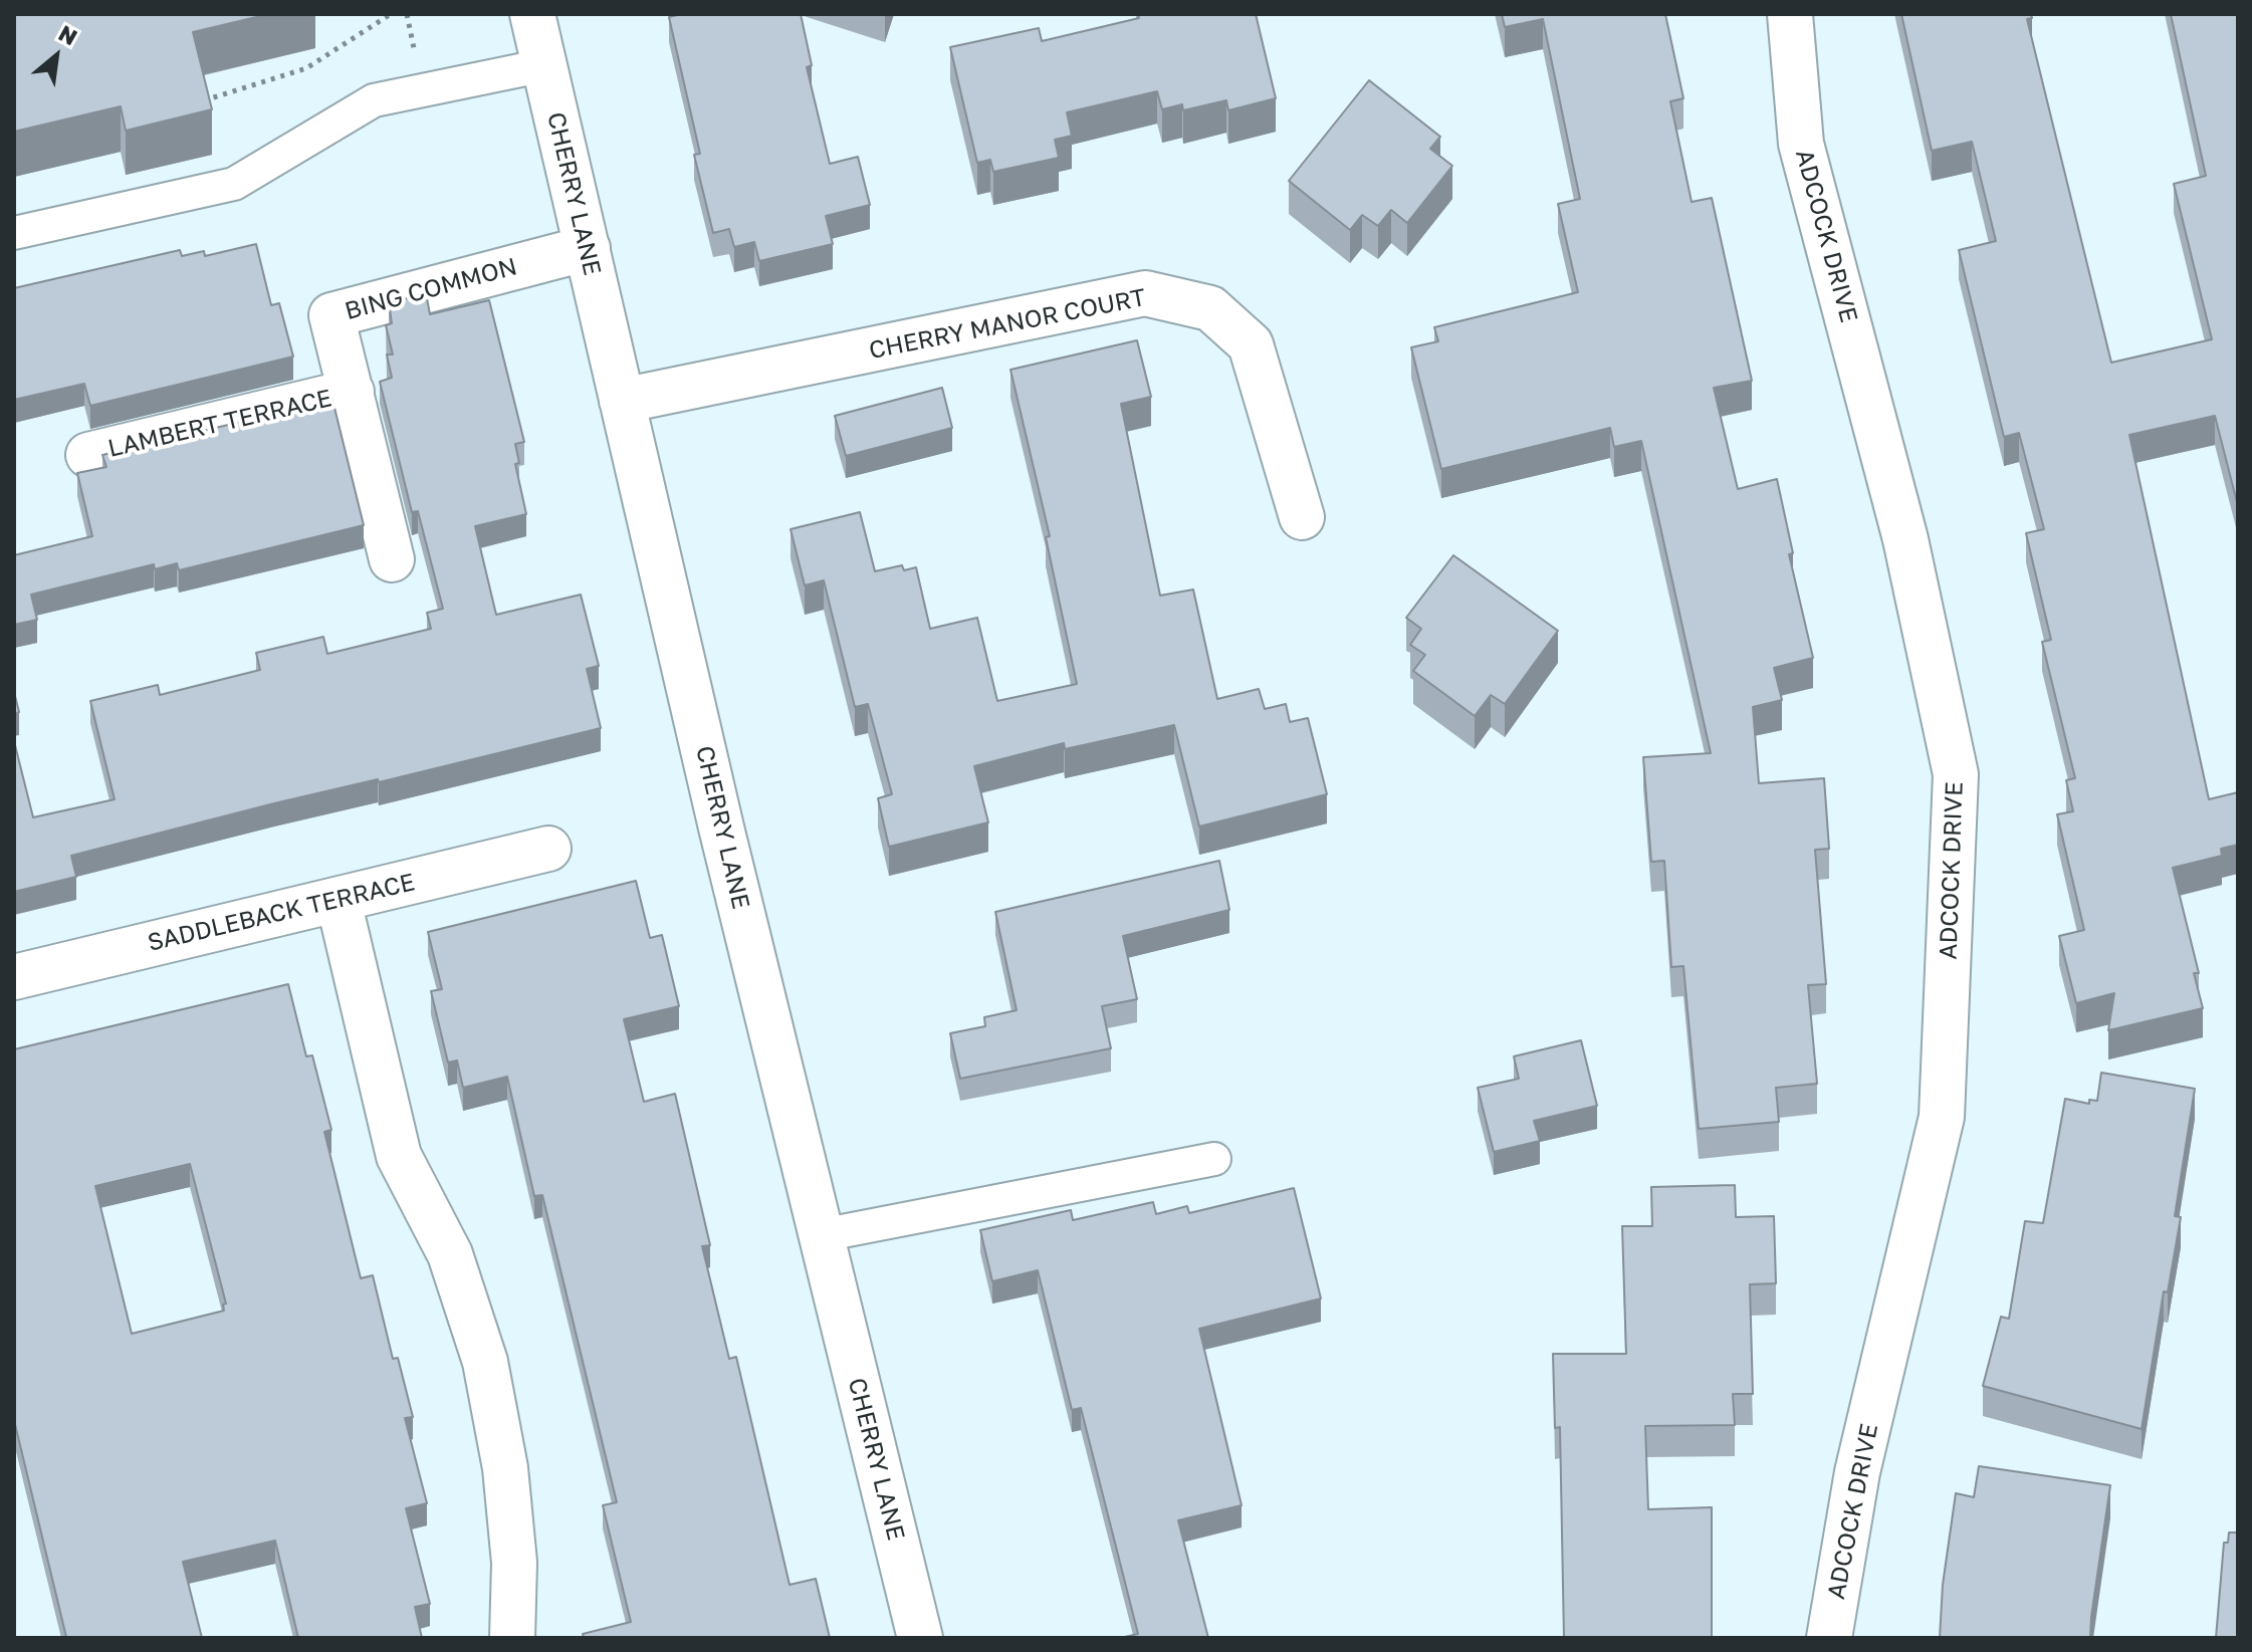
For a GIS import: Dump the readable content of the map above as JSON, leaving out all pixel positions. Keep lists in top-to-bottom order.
{
  "streets": {
    "street": [
      "CHERRY LANE",
      "ADCOCK DRIVE",
      "BING COMMON",
      "CHERRY MANOR COURT",
      "LAMBERT TERRACE",
      "SADDLEBACK TERRACE"
    ]
  },
  "crossings": [
    ["CHERRY LANE", "BING COMMON"],
    ["CHERRY LANE", "CHERRY MANOR COURT"],
    ["BING COMMON", "LAMBERT TERRACE"]
  ],
  "north": "top right"
}
